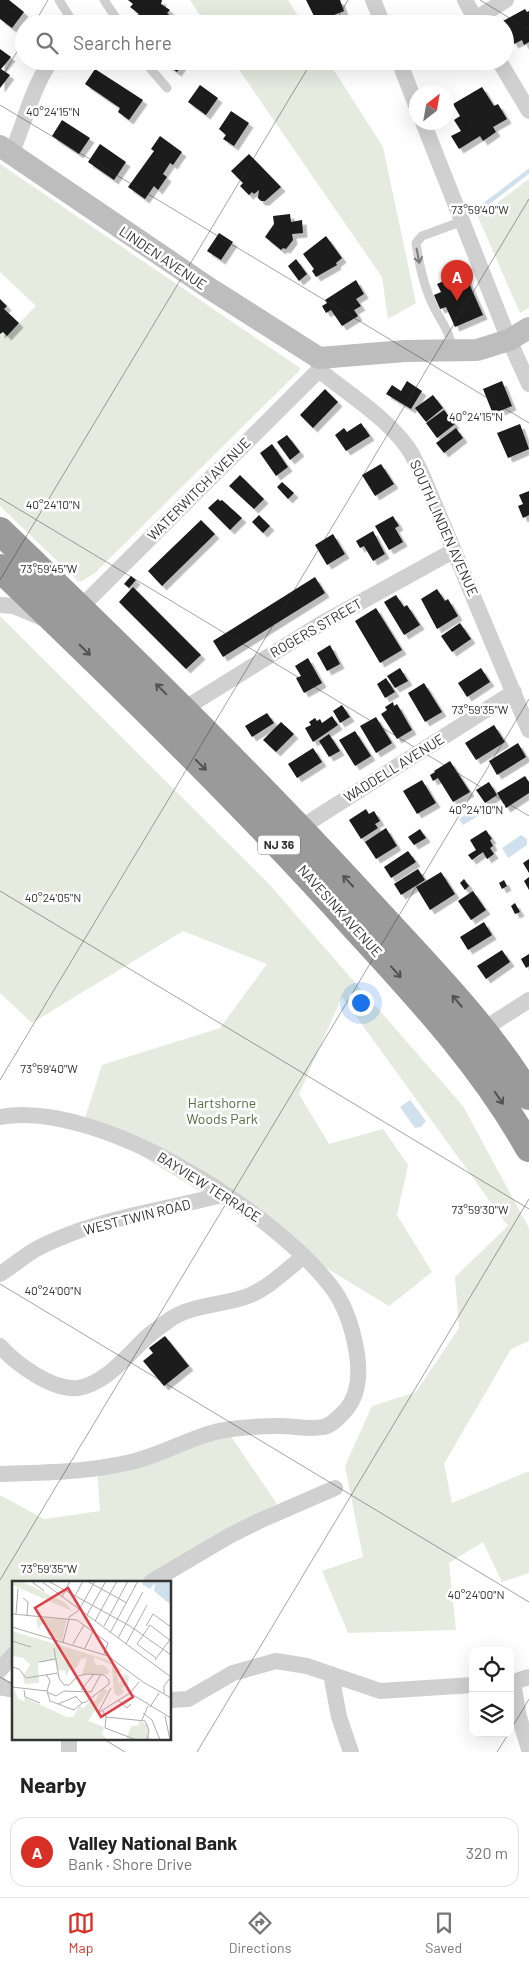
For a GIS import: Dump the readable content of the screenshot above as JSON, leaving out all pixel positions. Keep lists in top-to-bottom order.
{
  "streets": {
    "highway": ["NJ 36", "NAVESINK AVENUE"],
    "street": [
      "LINDEN AVENUE",
      "WATERWITCH AVENUE",
      "SOUTH LINDEN AVENUE",
      "ROGERS STREET",
      "WADDELL AVENUE",
      "BAYVIEW TERRACE",
      "WEST TWIN ROAD"
    ]
  },
  "crossings": [
    ["LINDEN AVENUE", "WATERWITCH AVENUE"],
    ["LINDEN AVENUE", "SOUTH LINDEN AVENUE"],
    ["WATERWITCH AVENUE", "SOUTH LINDEN AVENUE"],
    ["WATERWITCH AVENUE", "NAVESINK AVENUE"],
    ["SOUTH LINDEN AVENUE", "ROGERS STREET"],
    ["SOUTH LINDEN AVENUE", "WADDELL AVENUE"],
    ["ROGERS STREET", "NAVESINK AVENUE"],
    ["WADDELL AVENUE", "NAVESINK AVENUE"],
    ["BAYVIEW TERRACE", "WEST TWIN ROAD"]
  ],
  "parks": ["Hartshorne Woods Park"],
  "north": "top right",
  "page": {
    "search": "Search here",
    "pins": "A",
    "heading": "Nearby",
    "list": [
      {
        "mark": "A",
        "name": "Valley National Bank",
        "note": "Bank · Shore Drive",
        "value": "320 m"
      }
    ],
    "nav": ["Map", "Directions", "Saved"]
  },
  "coordinates": [
    "40°24'15\"N",
    "73°59'40\"W",
    "40°24'10\"N",
    "73°59'45\"W",
    "73°59'35\"W",
    "40°24'05\"N",
    "73°59'30\"W",
    "40°24'00\"N"
  ]
}
